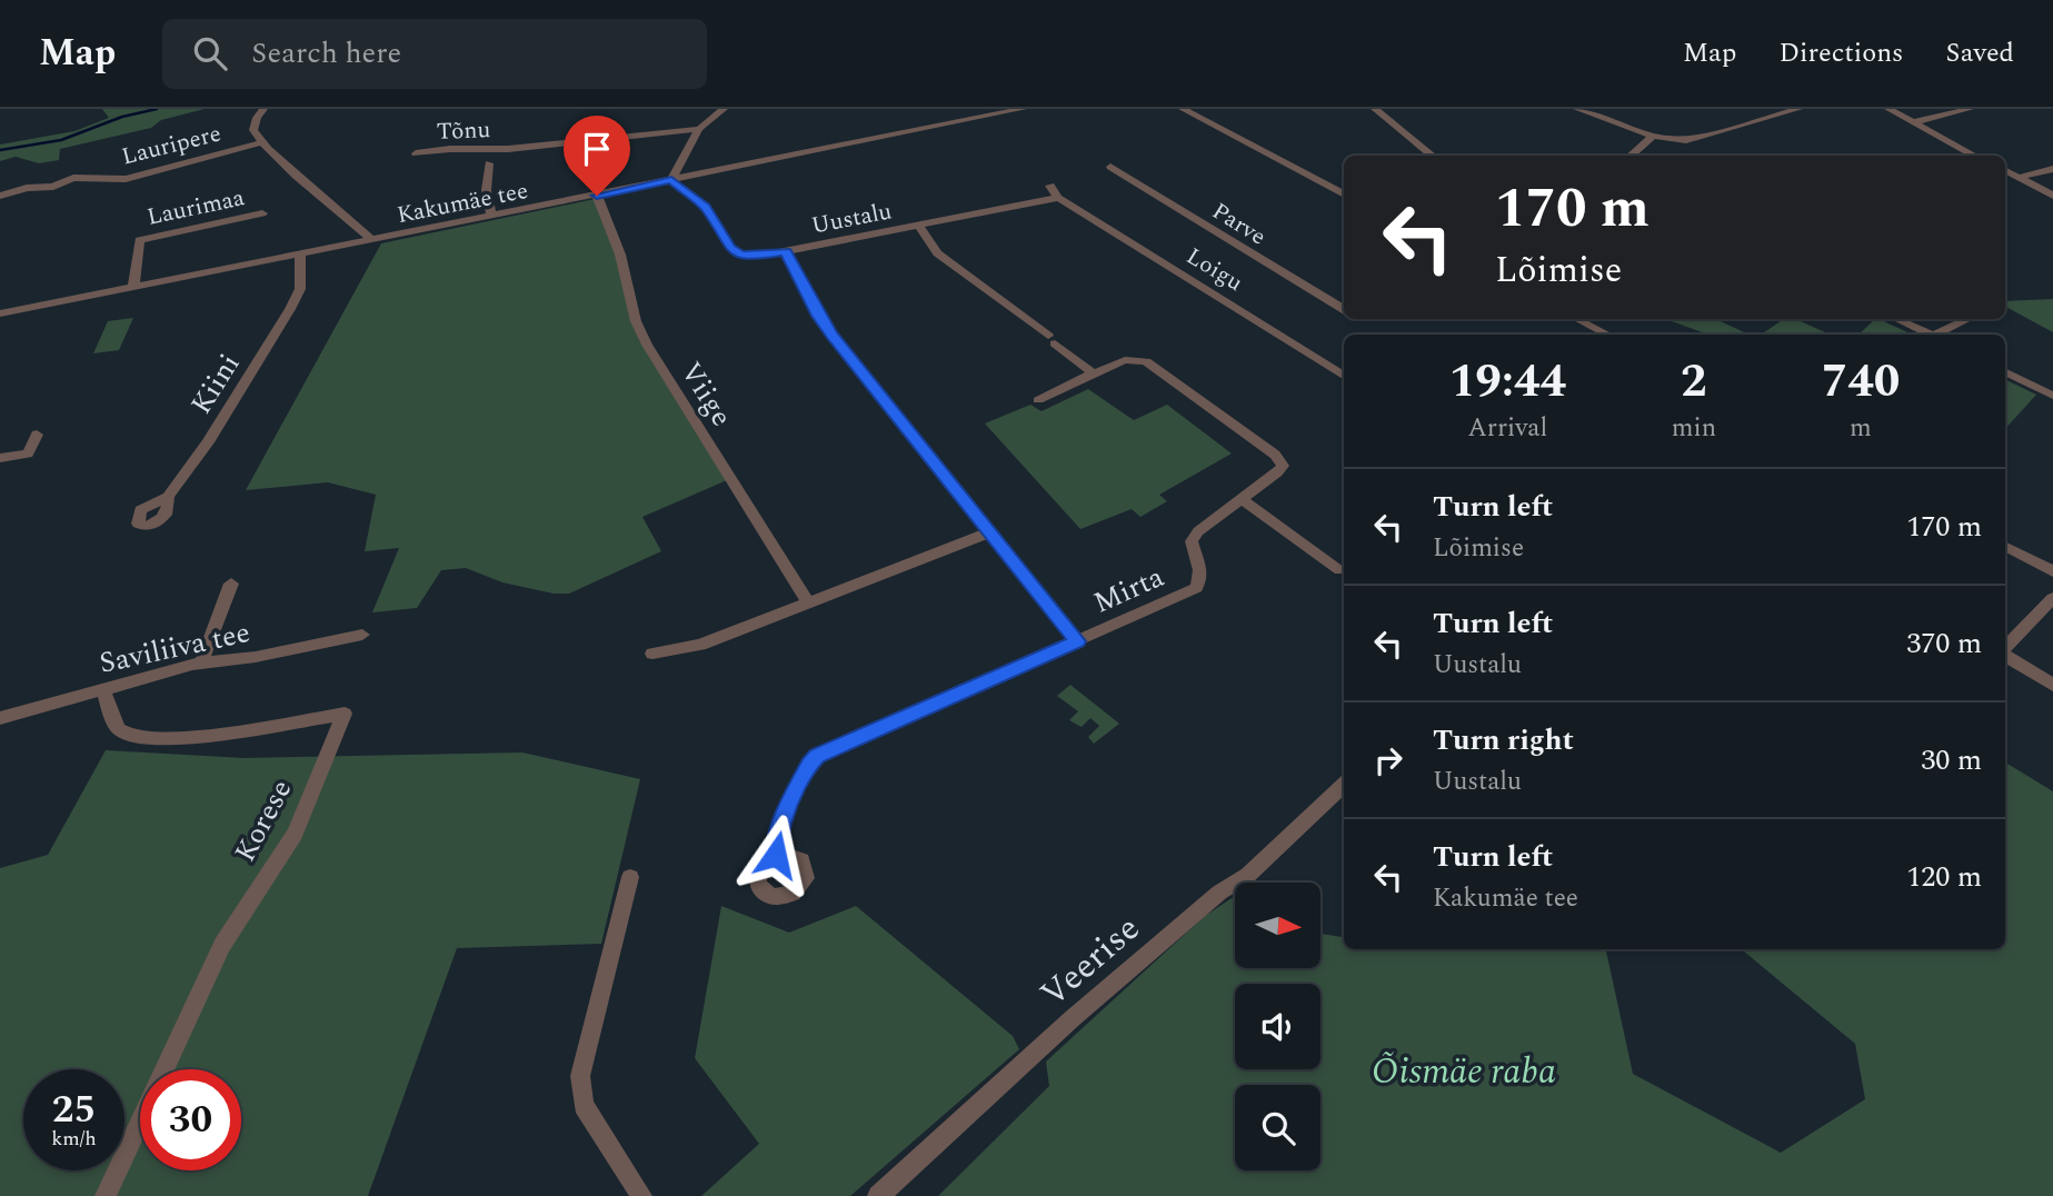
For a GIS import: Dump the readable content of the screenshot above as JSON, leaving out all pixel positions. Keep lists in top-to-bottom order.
{
  "streets": {
    "street": [
      "Tõnu",
      "Lauripere",
      "Kakumäe tee",
      "Laurimaa",
      "Uustalu",
      "Parve",
      "Loigu",
      "Kiini",
      "Viige",
      "Mirta",
      "Saviliiva tee",
      "Korese",
      "Veerise"
    ]
  },
  "crossings": [
    ["Kakumäe tee", "Laurimaa"],
    ["Kakumäe tee", "Uustalu"],
    ["Kakumäe tee", "Kiini"],
    ["Kakumäe tee", "Viige"],
    ["Uustalu", "Loigu"],
    ["Saviliiva tee", "Korese"]
  ],
  "parks": ["Õismäe raba"],
  "north": "right",
  "page": {
    "header": "Map",
    "search": "Search here",
    "nav": ["Map", "Directions", "Saved"],
    "turn": ["170 m", "Lõimise"],
    "eta": [
      "19:44",
      "Arrival",
      "2",
      "min",
      "740",
      "m"
    ],
    "list": [
      {
        "name": "Turn left",
        "note": "Lõimise",
        "value": "170 m"
      },
      {
        "name": "Turn left",
        "note": "Uustalu",
        "value": "370 m"
      },
      {
        "name": "Turn right",
        "note": "Uustalu",
        "value": "30 m"
      },
      {
        "name": "Turn left",
        "note": "Kakumäe tee",
        "value": "120 m"
      }
    ],
    "speed": "25 km/h",
    "limit": "30"
  }
}
